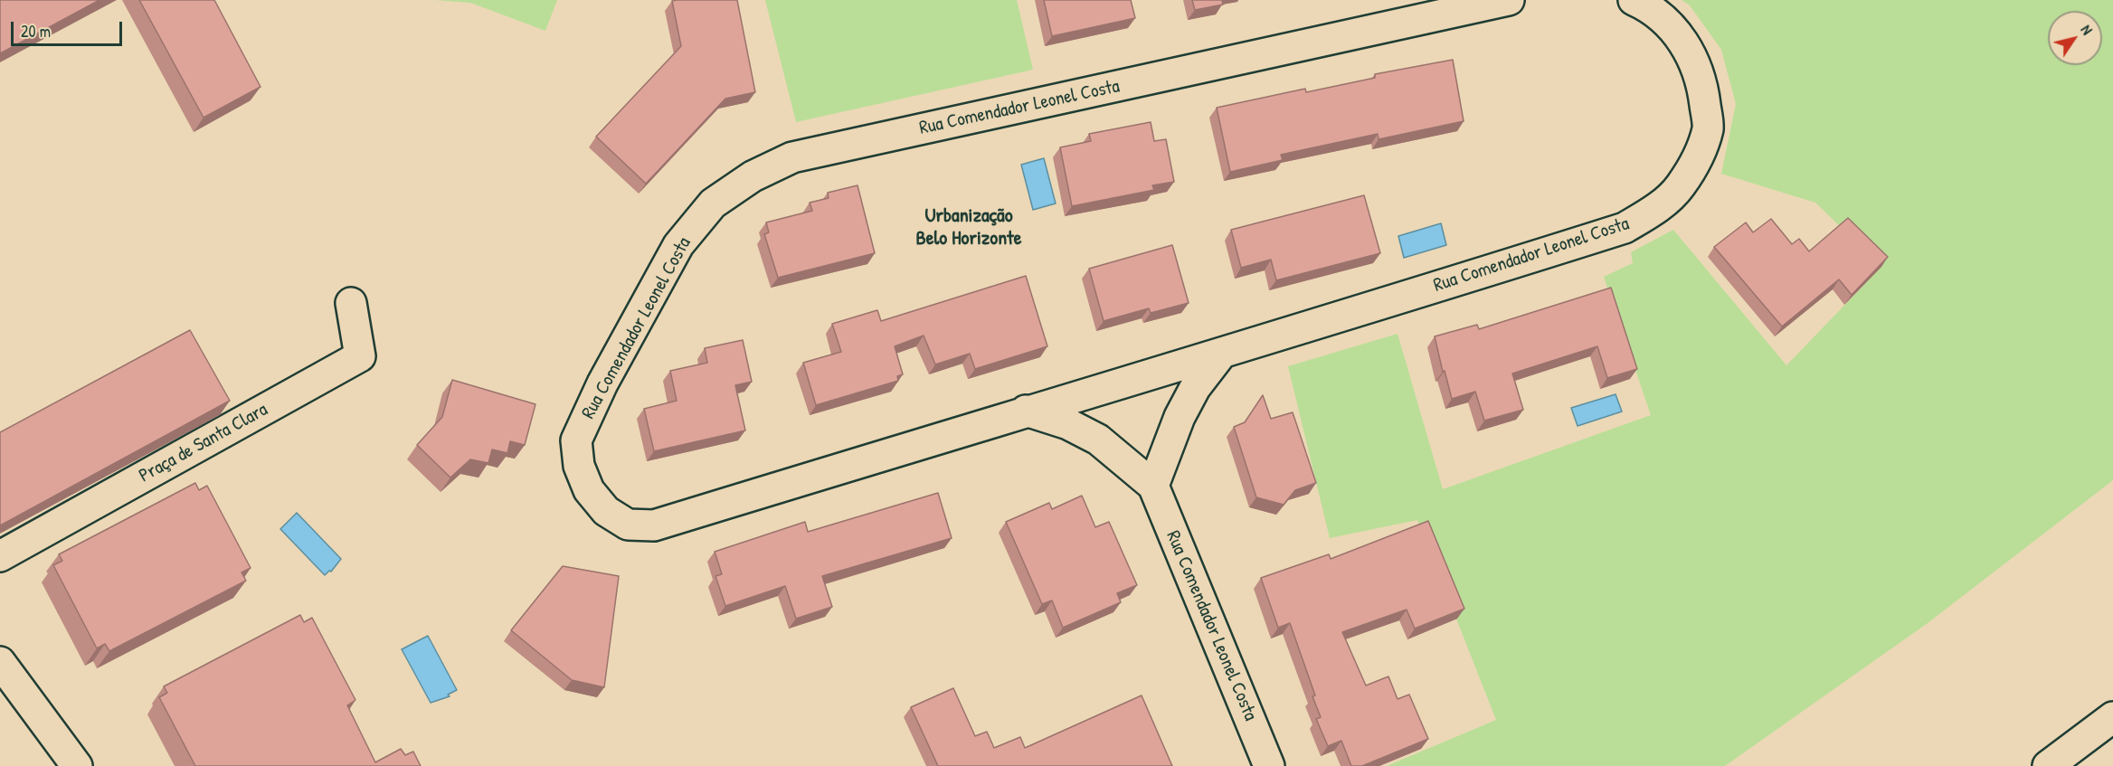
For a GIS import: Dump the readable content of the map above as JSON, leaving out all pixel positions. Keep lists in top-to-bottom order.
{
  "streets": {
    "street": ["Rua Comendador Leonel Costa", "Praça de Santa Clara"]
  },
  "districts": ["Urbanização Belo Horizonte"],
  "scale_bar": "20 m",
  "north": "top right"
}
